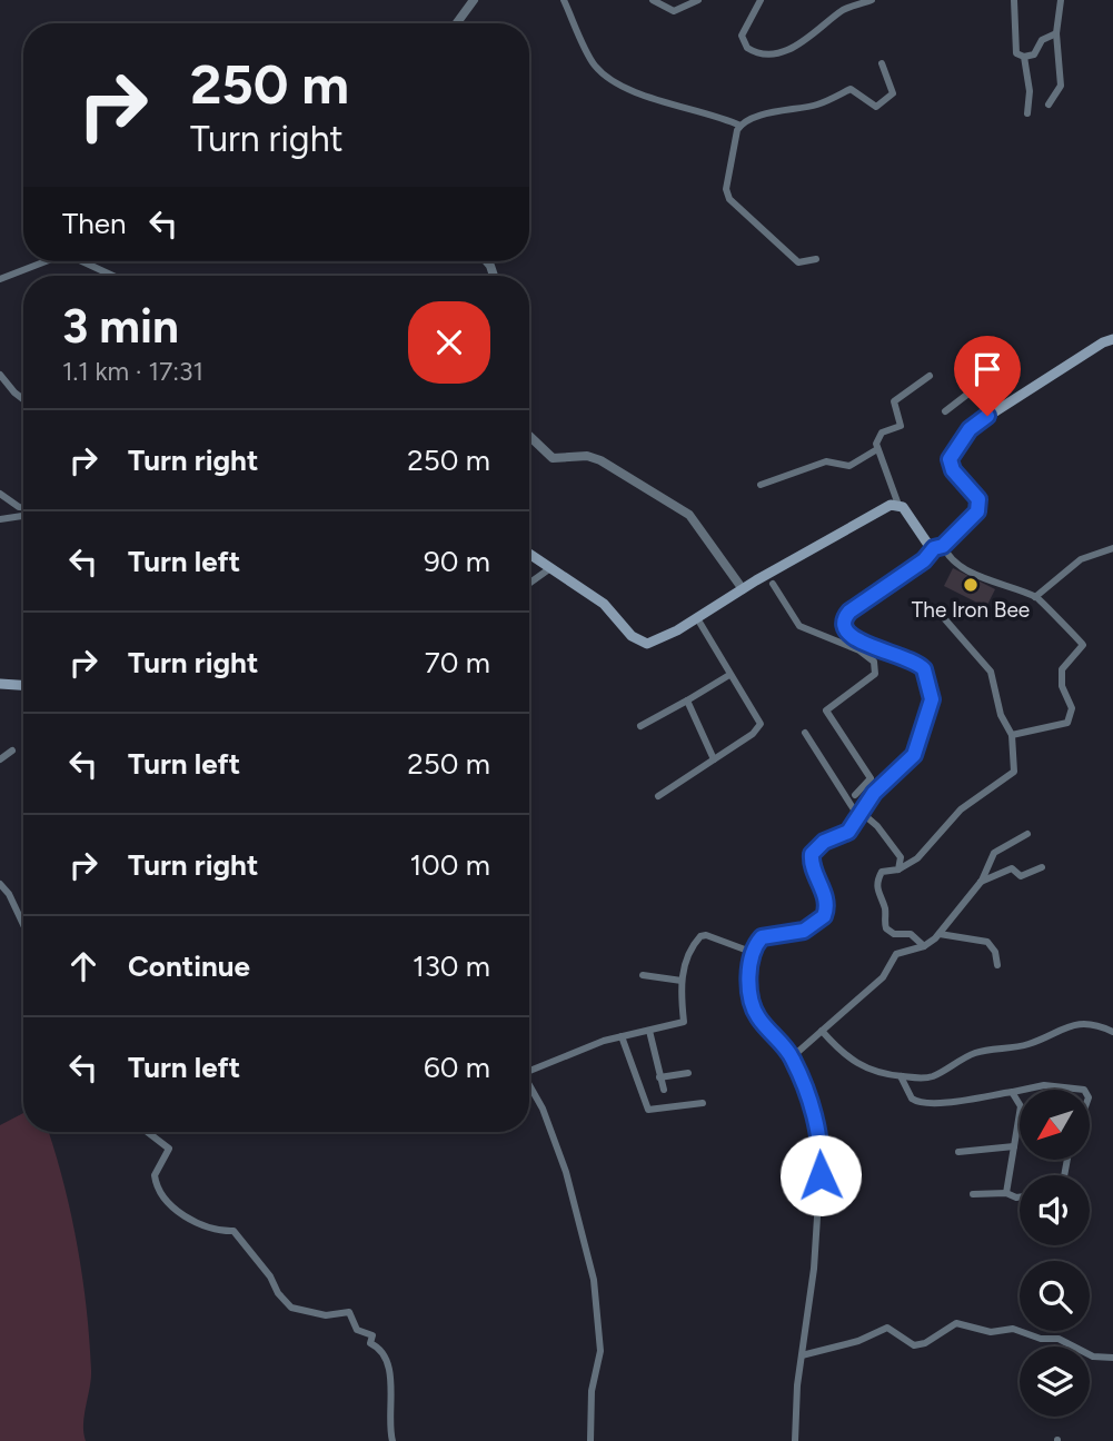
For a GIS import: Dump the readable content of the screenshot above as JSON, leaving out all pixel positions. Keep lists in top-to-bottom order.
{
  "places": ["The Iron Bee"],
  "north": "bottom left",
  "page": {
    "turn": ["250 m", "Turn right"],
    "then": "Then",
    "heading": ["3 min", "1.1 km · 17:31"],
    "list": [
      {
        "name": "Turn right",
        "value": "250 m"
      },
      {
        "name": "Turn left",
        "value": "90 m"
      },
      {
        "name": "Turn right",
        "value": "70 m"
      },
      {
        "name": "Turn left",
        "value": "250 m"
      },
      {
        "name": "Turn right",
        "value": "100 m"
      },
      {
        "name": "Continue",
        "value": "130 m"
      },
      {
        "name": "Turn left",
        "value": "60 m"
      }
    ]
  }
}
